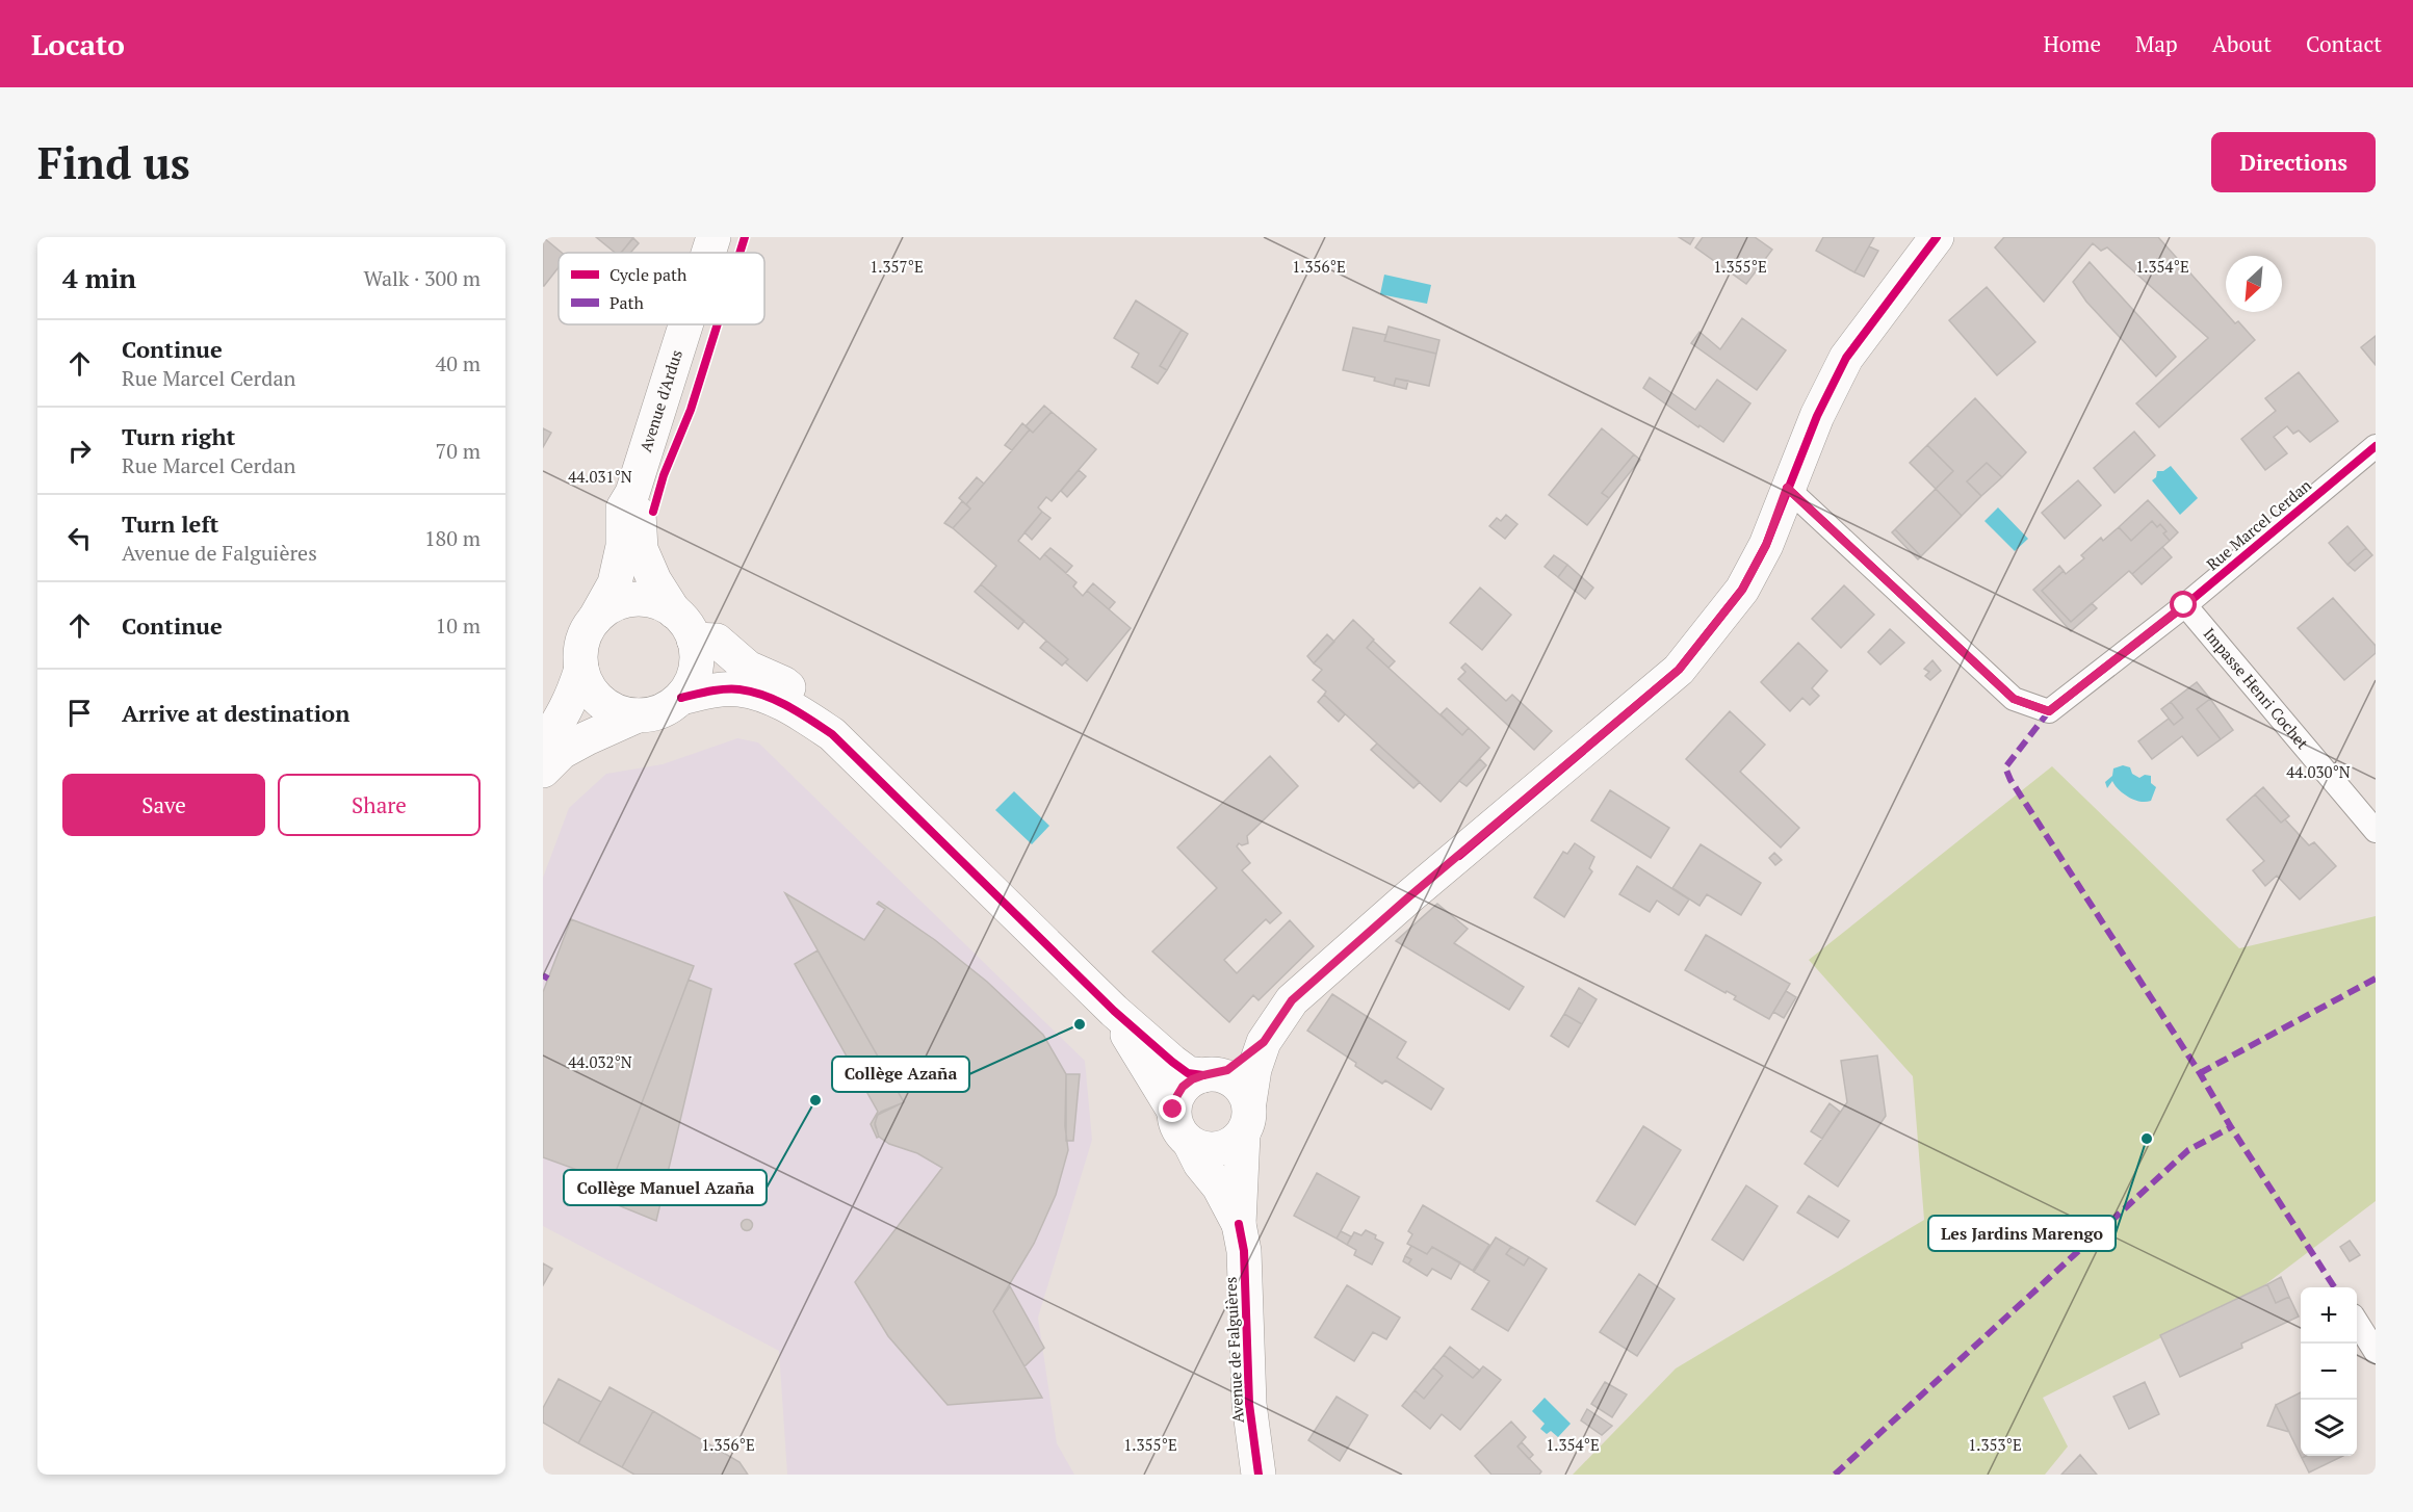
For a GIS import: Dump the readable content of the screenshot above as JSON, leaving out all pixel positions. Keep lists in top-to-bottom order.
{
  "streets": {
    "street": [
      "Avenue d'Ardus",
      "Rue Marcel Cerdan",
      "Impasse Henri Cochet",
      "Avenue de Falguières"
    ]
  },
  "crossings": [
    ["Rue Marcel Cerdan", "Impasse Henri Cochet"],
    ["Rue Marcel Cerdan", "Avenue de Falguières"]
  ],
  "places": ["Collège Azaña", "Collège Manuel Azaña", "Les Jardins Marengo"],
  "legend": ["Cycle path", "Path"],
  "north": "bottom left",
  "page": {
    "header": "Locato",
    "nav": [
      "Home",
      "Map",
      "About",
      "Contact"
    ],
    "buttons": [
      "Directions",
      ["Save", "Share"]
    ],
    "title": "Find us",
    "heading": ["4 min", "Walk · 300 m"],
    "list": [
      ["Continue", "Rue Marcel Cerdan", "40 m"],
      ["Turn right", "Rue Marcel Cerdan", "70 m"],
      ["Turn left", "Avenue de Falguières", "180 m"],
      ["Continue", "10 m"],
      "Arrive at destination"
    ],
    "map_buttons": ["+", "−"]
  },
  "coordinates": [
    "1.357°E",
    "1.356°E",
    "1.355°E",
    "1.354°E",
    "44.031°N",
    "44.030°N",
    "44.032°N",
    "1.353°E"
  ]
}
